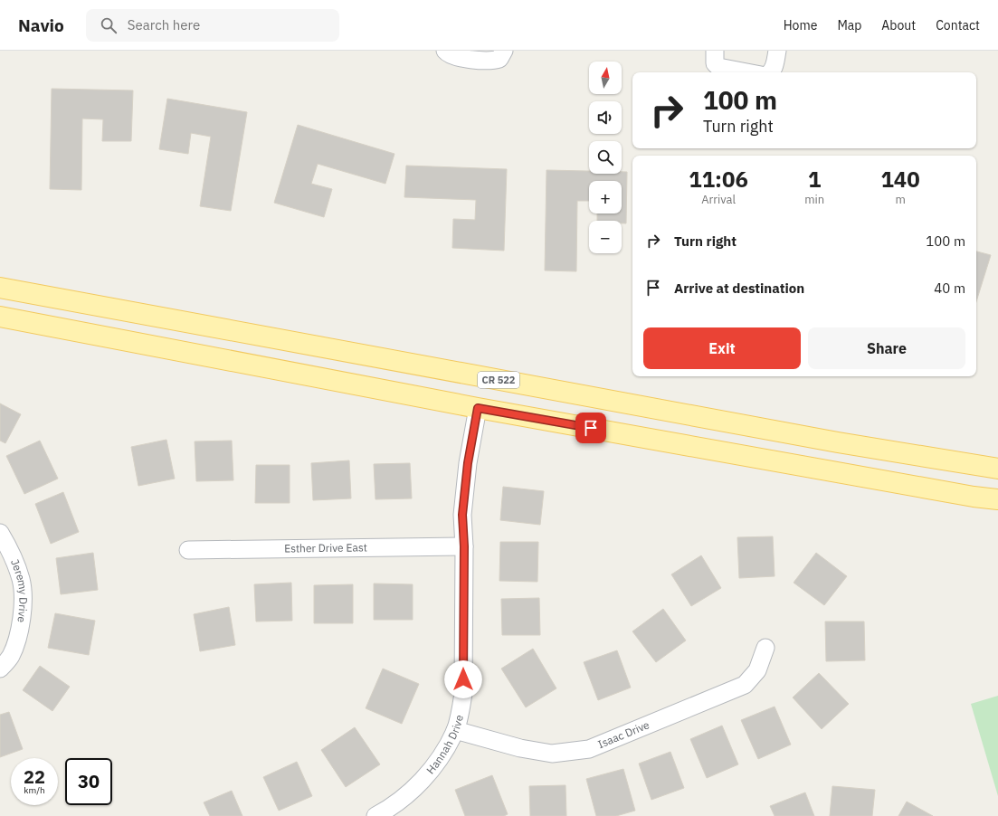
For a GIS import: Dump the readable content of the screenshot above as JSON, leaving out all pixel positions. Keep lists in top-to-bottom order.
{
  "streets": {
    "main road": ["CR 522"],
    "street": [
      "Esther Drive East",
      "Jeremy Drive",
      "Isaac Drive",
      "Hannah Drive"
    ]
  },
  "crossings": [
    ["Esther Drive East", "Hannah Drive"],
    ["Isaac Drive", "Hannah Drive"]
  ],
  "north": "top",
  "page": {
    "header": "Navio",
    "search": "Search here",
    "nav": [
      "Home",
      "Map",
      "About",
      "Contact"
    ],
    "map_buttons": ["+", "−"],
    "turn": ["100 m", "Turn right"],
    "eta": [
      "11:06",
      "Arrival",
      "1",
      "min",
      "140",
      "m"
    ],
    "list": [
      {
        "name": "Turn right",
        "value": "100 m"
      },
      {
        "name": "Arrive at destination",
        "value": "40 m"
      }
    ],
    "buttons": ["Exit", "Share"],
    "speed": "22 km/h",
    "limit": "30"
  }
}
